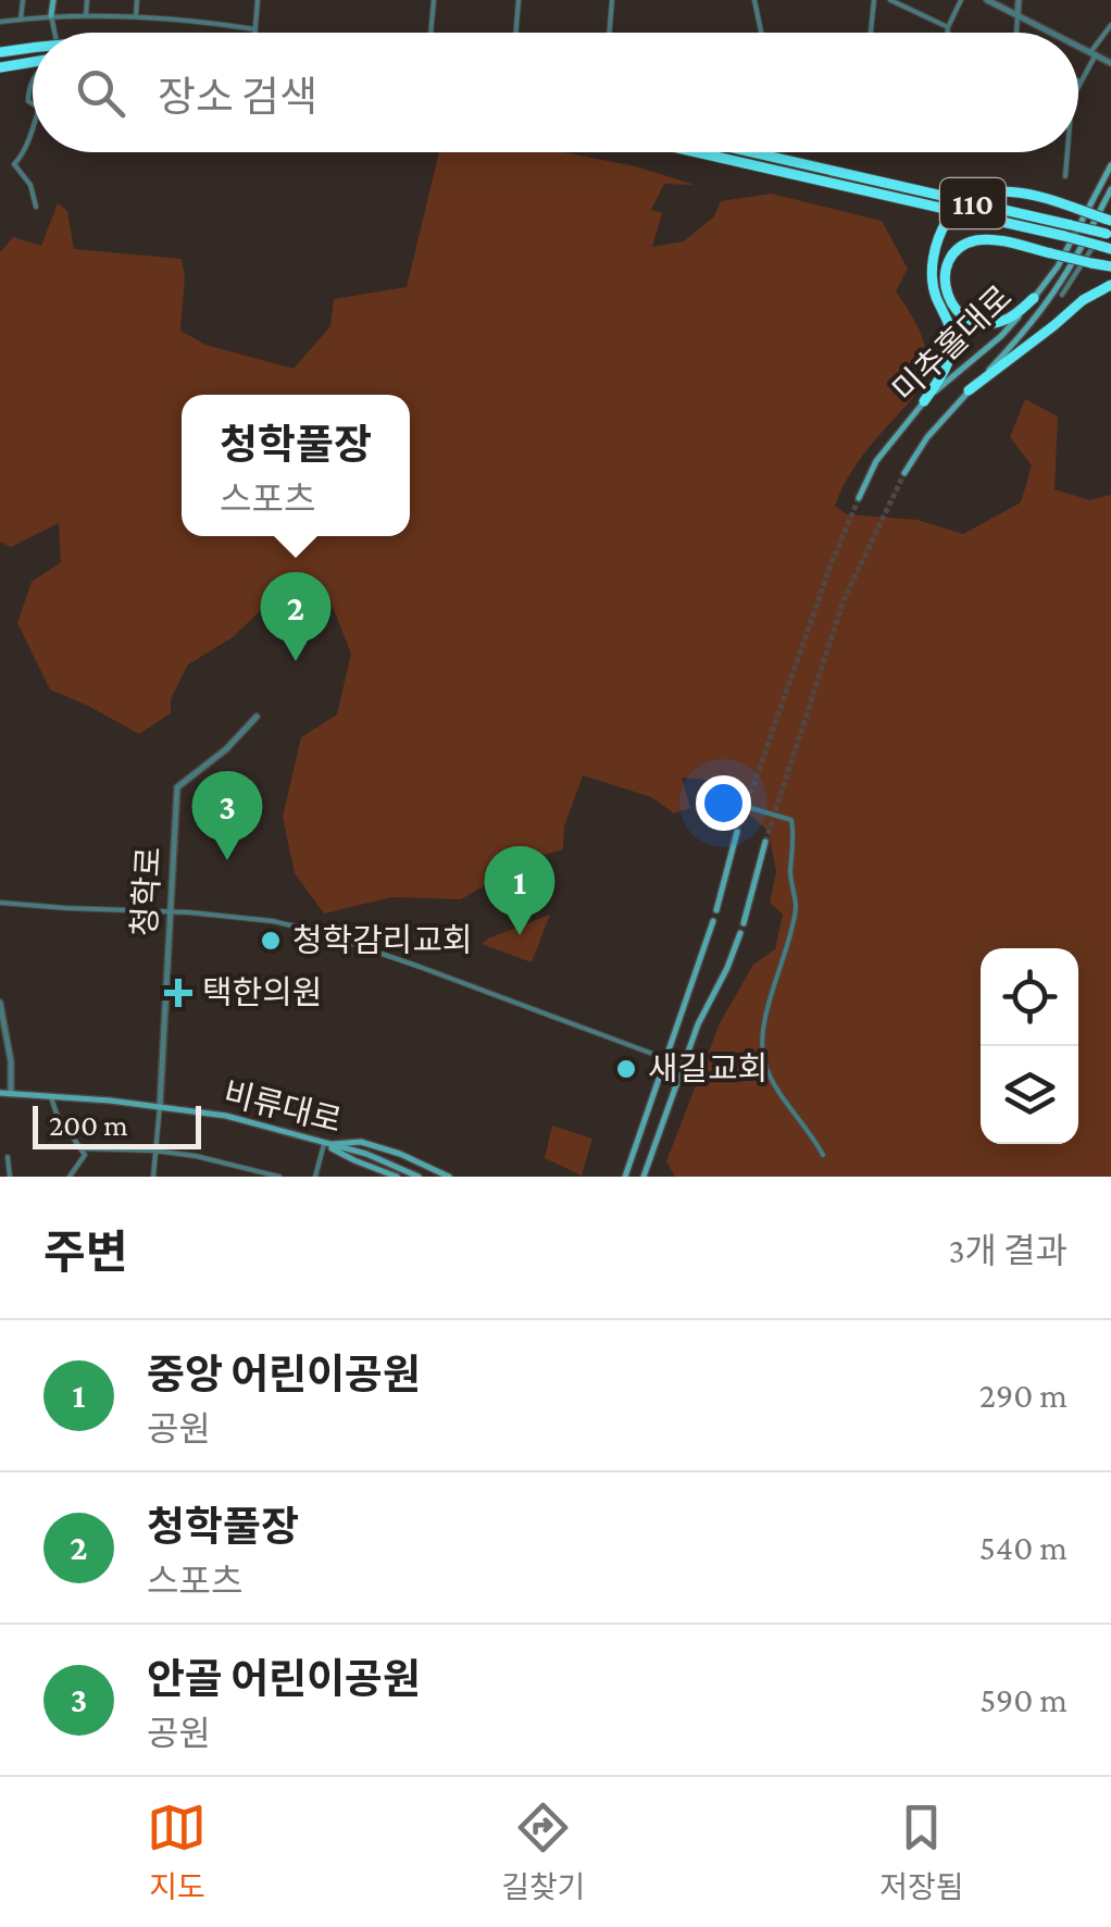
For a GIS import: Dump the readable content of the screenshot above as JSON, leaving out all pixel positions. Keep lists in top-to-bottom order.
{
  "streets": {
    "highway": ["110"],
    "main road": ["미추홀대로", "비류대로"],
    "street": ["청학로"]
  },
  "crossings": [
    ["청학로", "비류대로"]
  ],
  "places": {
    "other": ["청학감리교회", "새길교회"],
    "health": ["택한의원"]
  },
  "scale_bar": "200 m",
  "page": {
    "search": "장소 검색",
    "popup": ["청학풀장", "스포츠"],
    "pins": ["2", "3", "1"],
    "scale": "200 m",
    "heading": ["주변", "3개 결과"],
    "list": [
      {
        "mark": "1",
        "name": "중앙 어린이공원",
        "note": "공원",
        "value": "290 m"
      },
      {
        "mark": "2",
        "name": "청학풀장",
        "note": "스포츠",
        "value": "540 m"
      },
      {
        "mark": "3",
        "name": "안골 어린이공원",
        "note": "공원",
        "value": "590 m"
      }
    ],
    "nav": ["지도", "길찾기", "저장됨"]
  }
}
